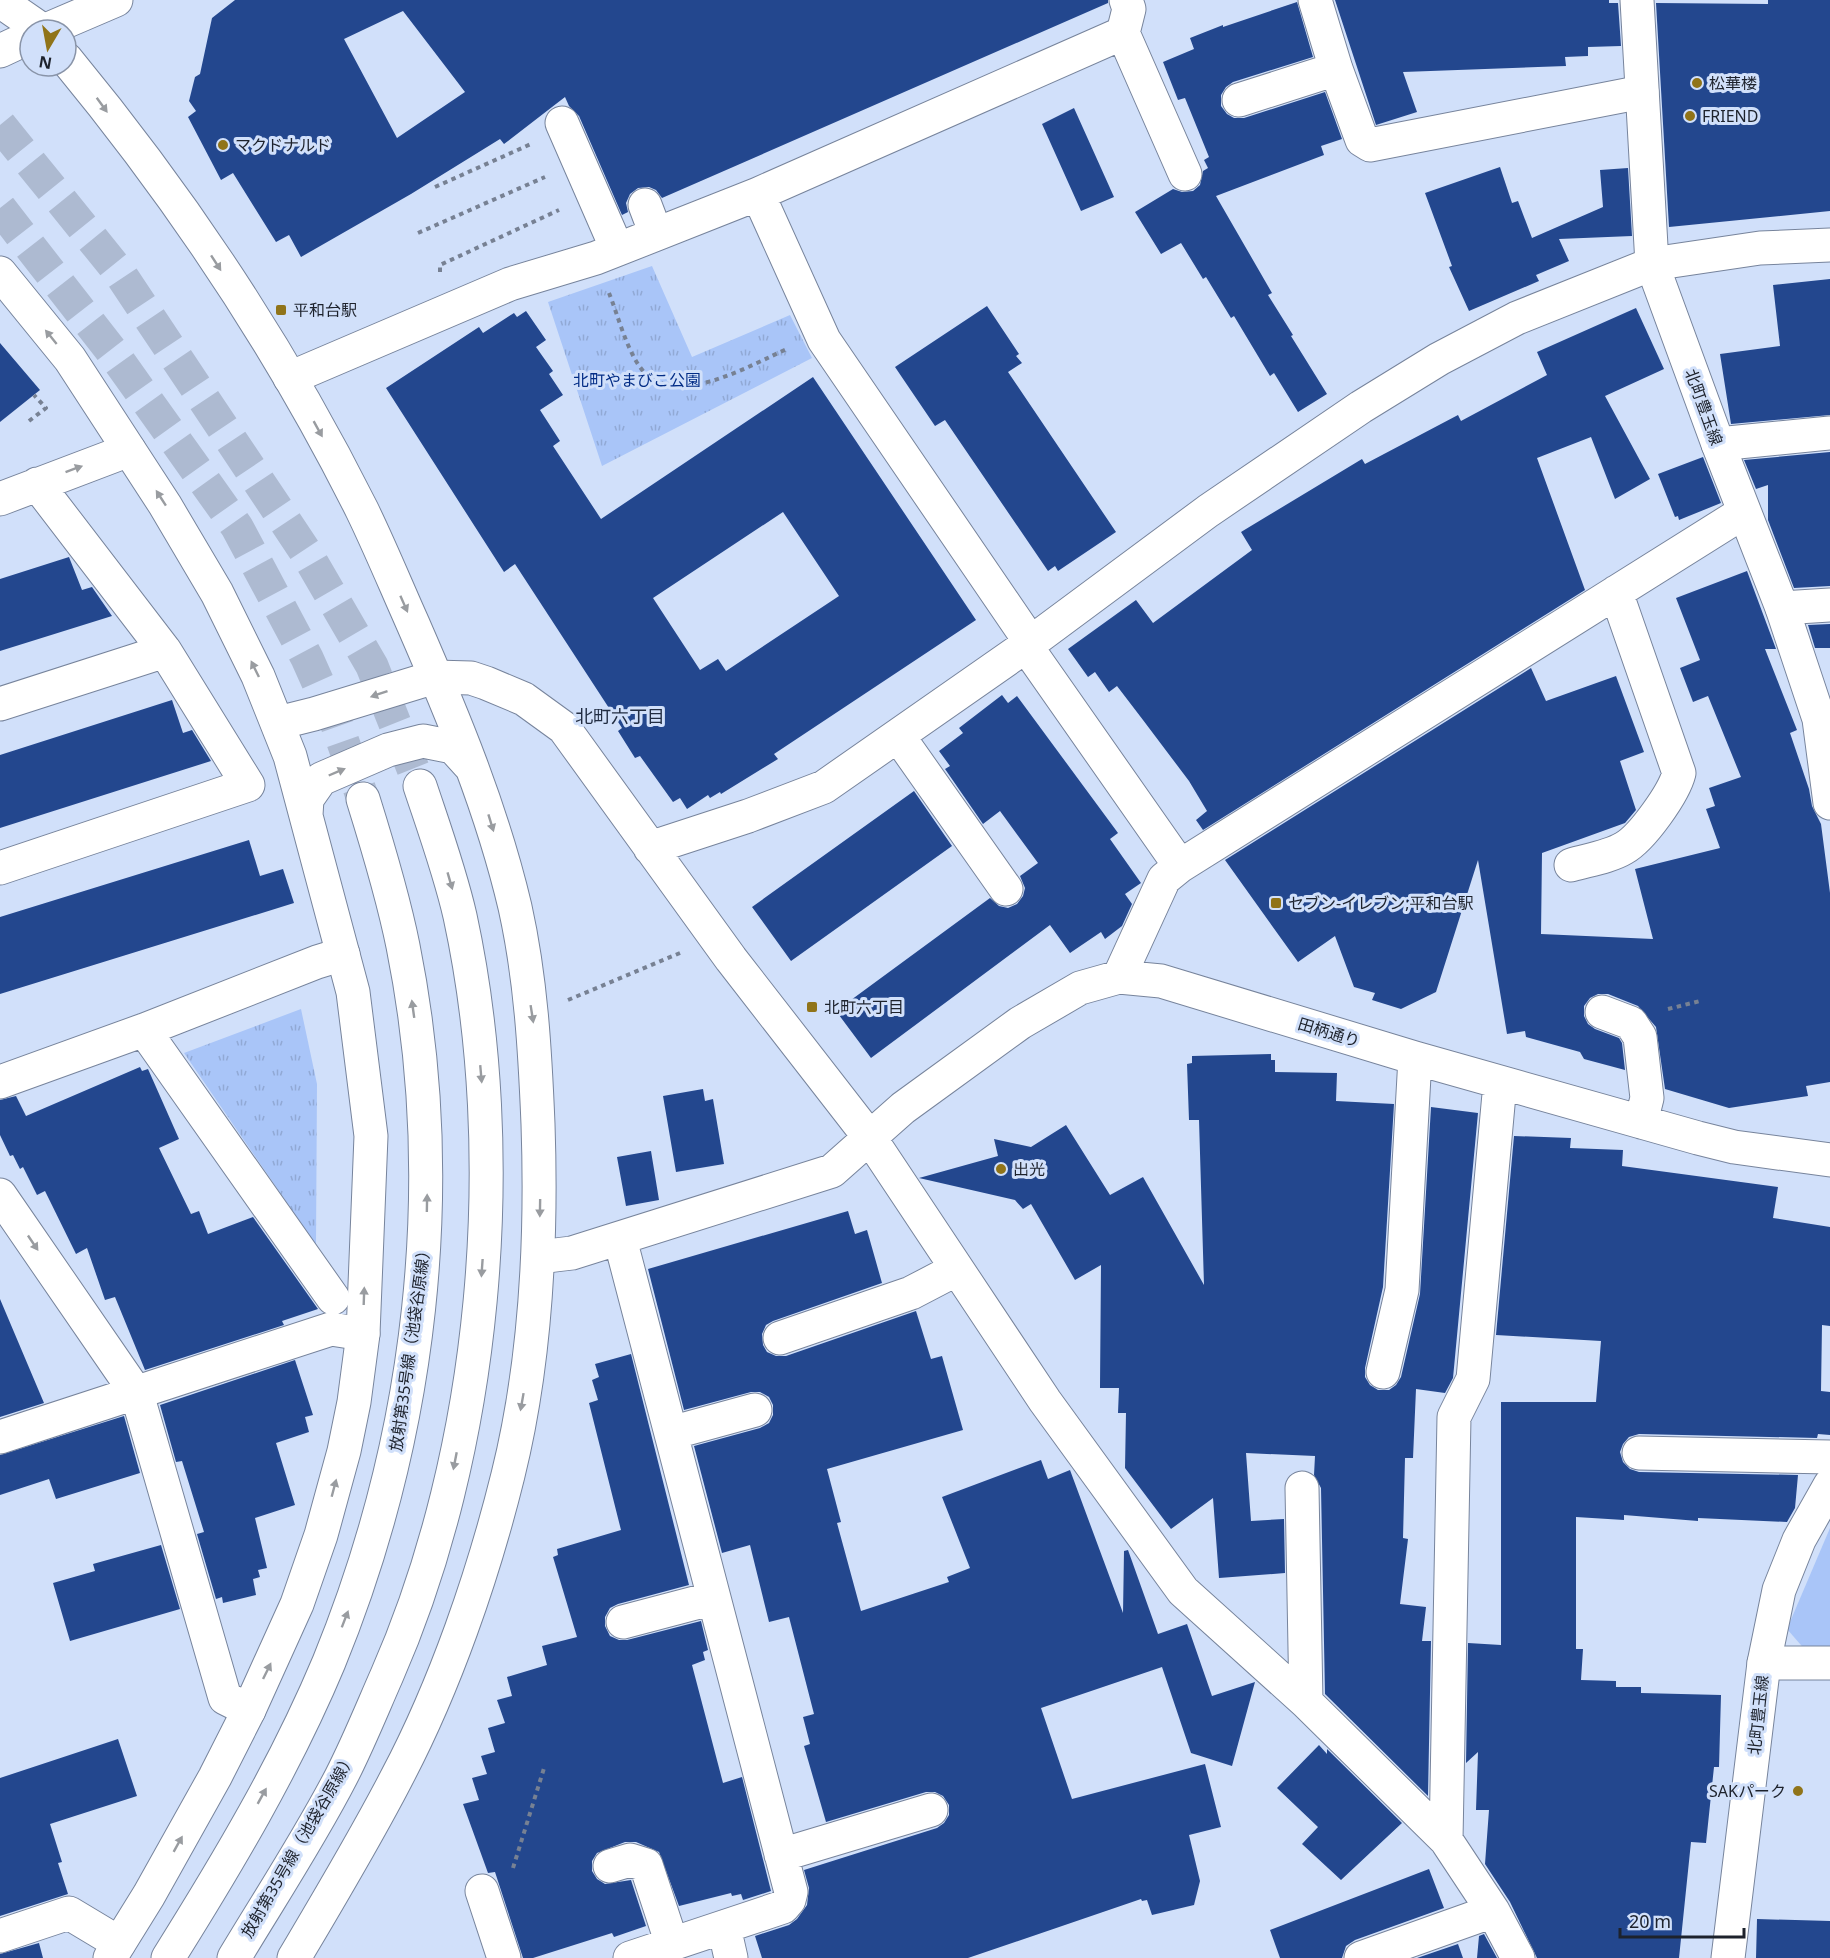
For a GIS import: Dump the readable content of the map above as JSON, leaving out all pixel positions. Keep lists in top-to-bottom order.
{
  "streets": {
    "street": ["北町豊玉線", "田柄通り", "放射第35号線（池袋谷原線）"]
  },
  "districts": ["北町六丁目"],
  "parks": ["北町やまびこ公園"],
  "places": {
    "other": [
      "松華楼",
      "FRIEND",
      "マクドナルド",
      "出光",
      "SAKパーク"
    ],
    "transit": ["平和台駅", "セブン-イレブン;平和台駅", "北町六丁目"]
  },
  "scale_bar": "20 m",
  "north": "bottom"
}
